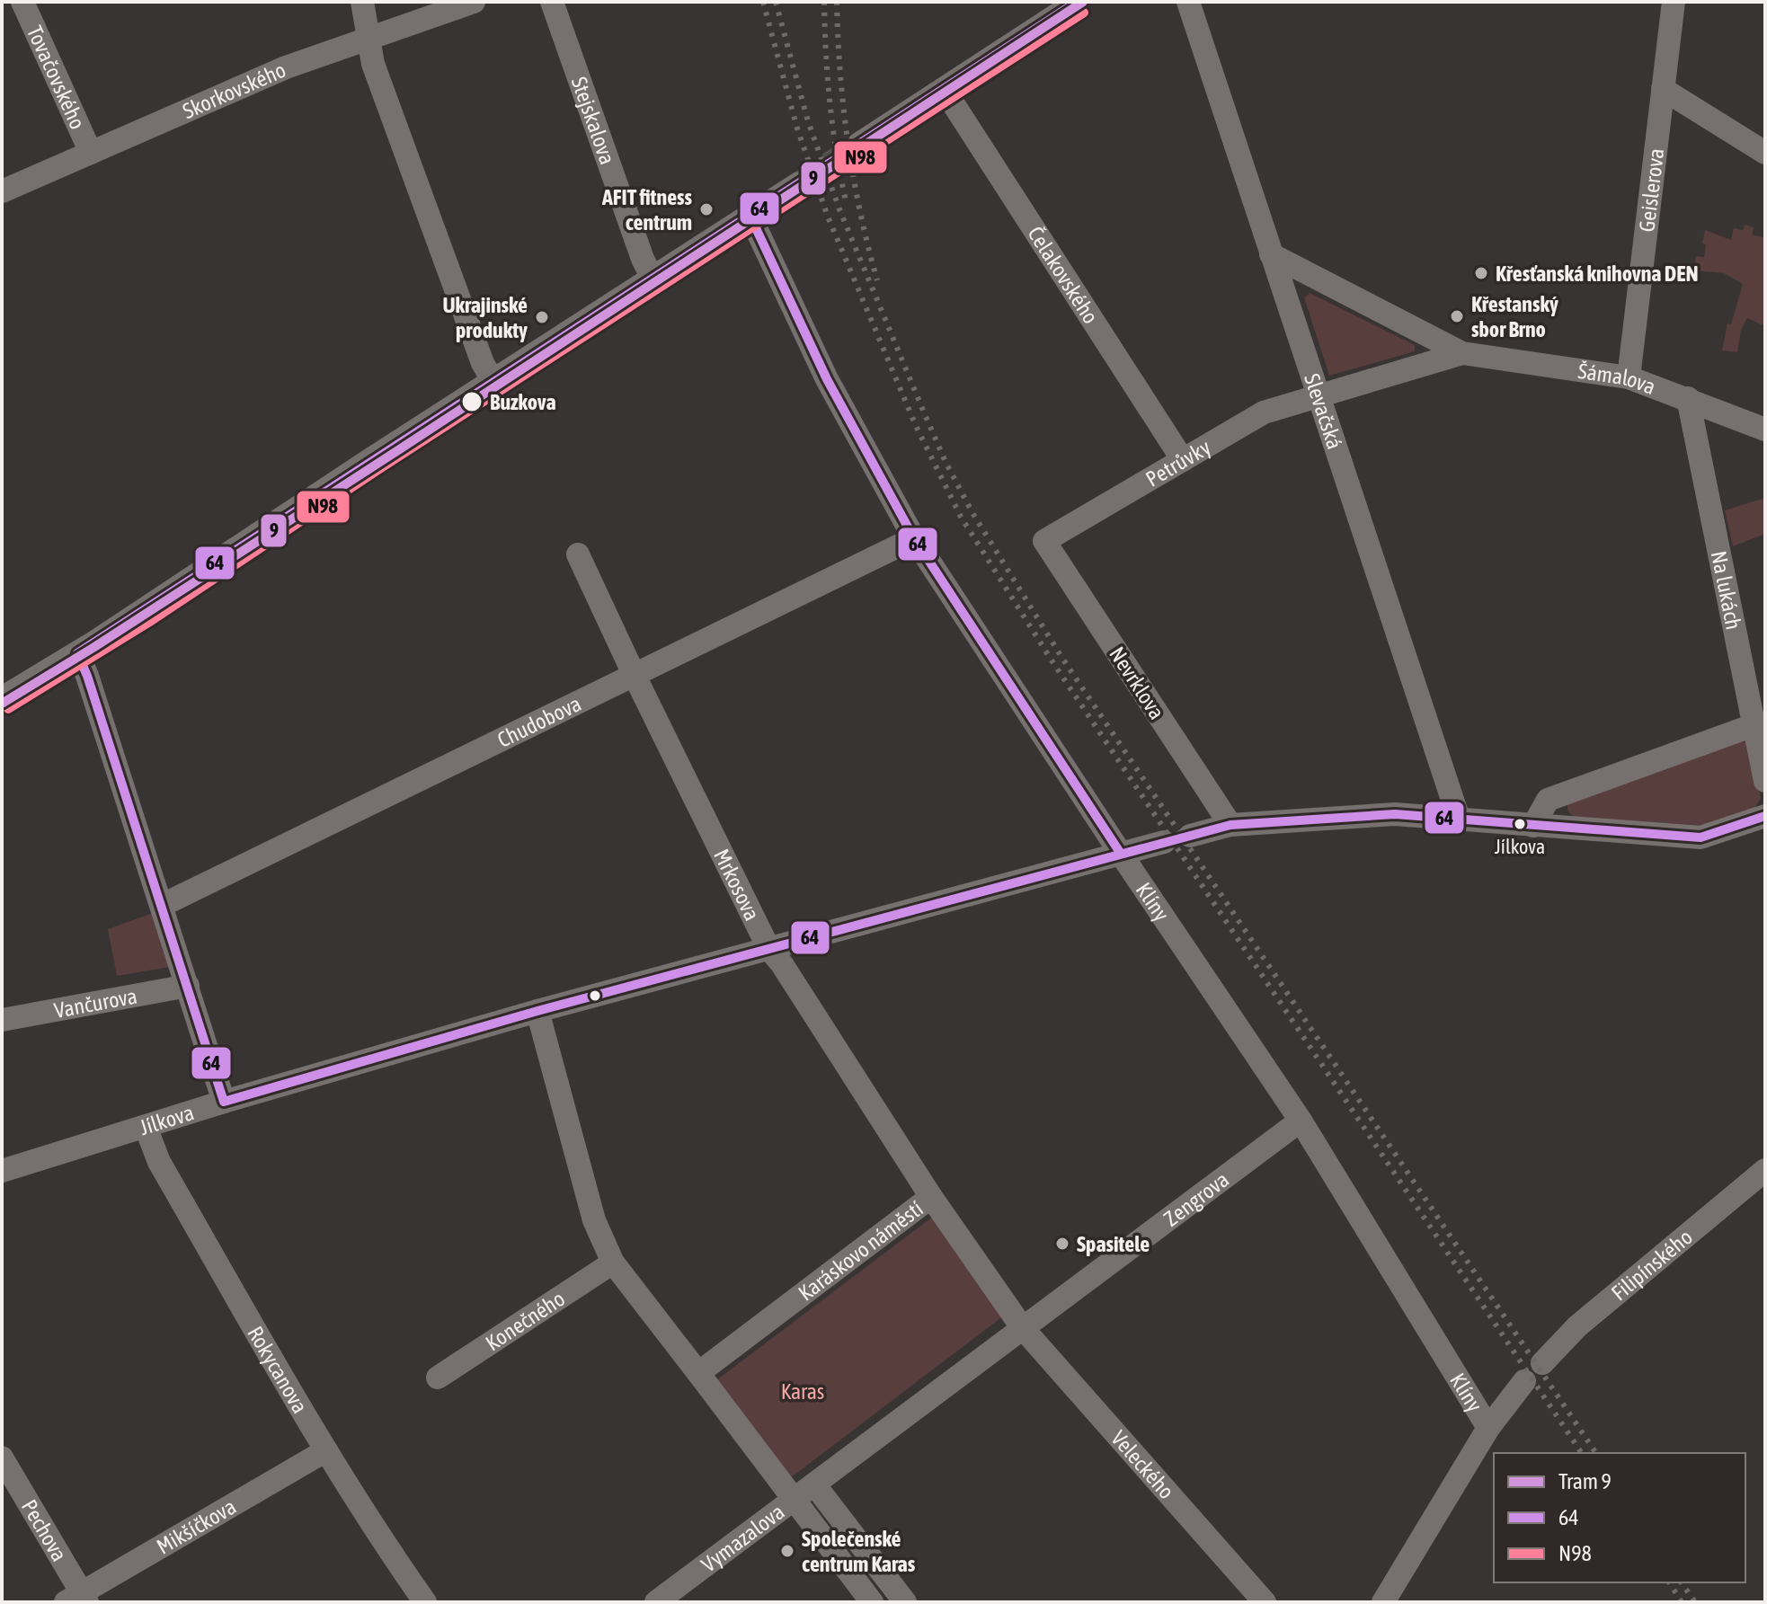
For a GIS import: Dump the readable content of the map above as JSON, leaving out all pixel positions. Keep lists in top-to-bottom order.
{
  "streets": {
    "street": [
      "Tovačovského",
      "Skorkovského",
      "Stejskalova",
      "Geislerova",
      "Čelakovského",
      "Šámalova",
      "Slevačská",
      "Petrůvky",
      "Na lukách",
      "Nevrklova",
      "Chudobova",
      "Mrkosova",
      "Klíny",
      "Vančurova",
      "Jílkova",
      "Zengrova",
      "Karáskovo náměstí",
      "Filipínského",
      "Konečného",
      "Rokycanova",
      "Veleckého",
      "Mikšíčkova",
      "Pechova",
      "Vymazalova"
    ]
  },
  "crossings": [
    ["Tovačovského", "Skorkovského"],
    ["Geislerova", "Šámalova"],
    ["Čelakovského", "Petrůvky"],
    ["Šámalova", "Slevačská"],
    ["Šámalova", "Petrůvky"],
    ["Šámalova", "Na lukách"],
    ["Slevačská", "Petrůvky"],
    ["Petrůvky", "Nevrklova"],
    ["Chudobova", "Mrkosova"],
    ["Chudobova", "Klíny"],
    ["Mrkosova", "Jílkova"],
    ["Mrkosova", "Karáskovo náměstí"],
    ["Klíny", "Jílkova"],
    ["Klíny", "Zengrova"],
    ["Jílkova", "Rokycanova"],
    ["Zengrova", "Karáskovo náměstí"],
    ["Zengrova", "Veleckého"],
    ["Karáskovo náměstí", "Veleckého"],
    ["Rokycanova", "Mikšíčkova"],
    ["Mikšíčkova", "Pechova"]
  ],
  "parks": ["Karas"],
  "places": [
    "AFIT fitness centrum",
    "Křesťanská knihovna DEN",
    "Křestanský sbor Brno",
    "Ukrajinské produkty",
    "Buzkova",
    "Jílkova",
    "Spasitele",
    "Společenské centrum Karas"
  ],
  "lines": ["tram line 9", "transit line 64", "transit line N98"],
  "legend": ["Tram 9", "64", "N98"]
}
